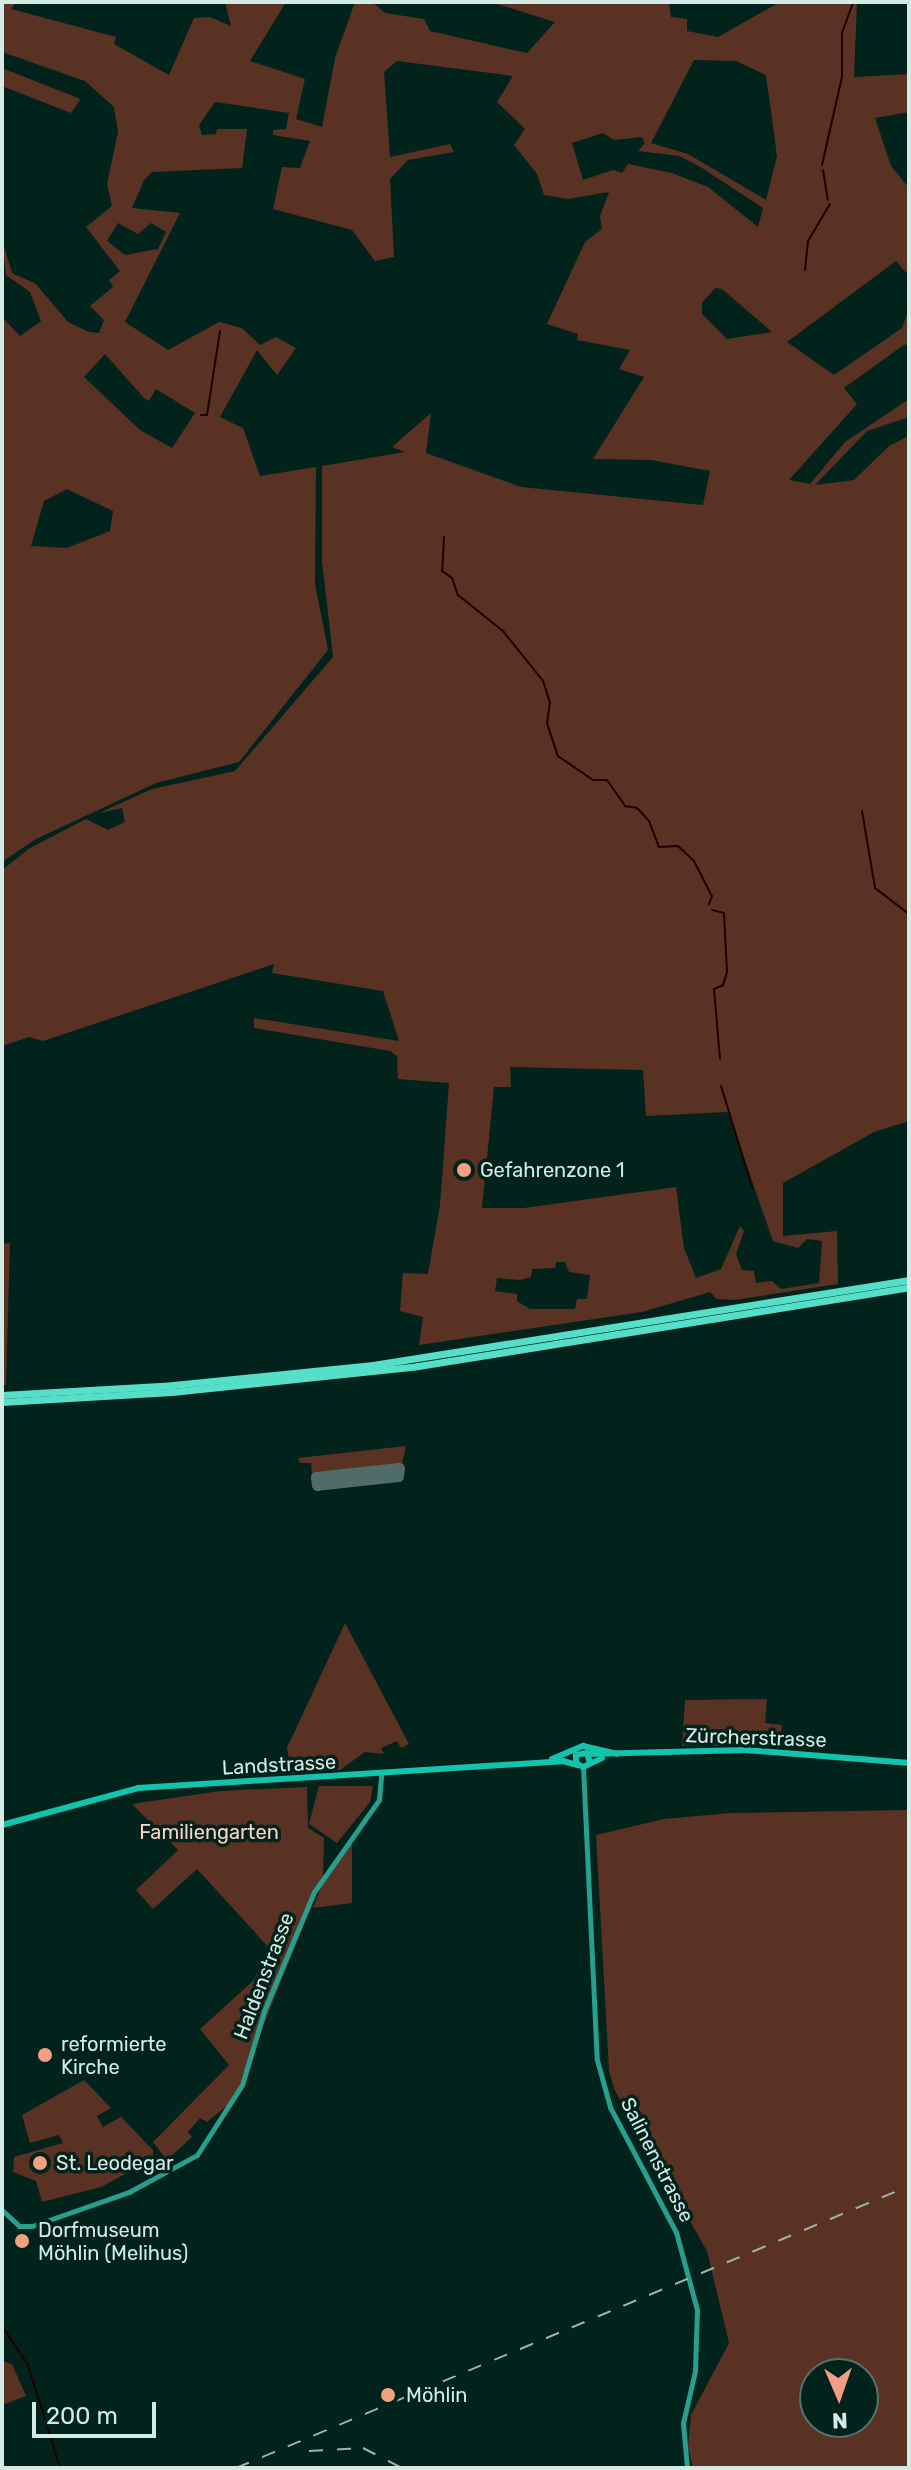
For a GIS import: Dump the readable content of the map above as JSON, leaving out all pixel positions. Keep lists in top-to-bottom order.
{
  "streets": {
    "main road": ["Zürcherstrasse", "Landstrasse"],
    "street": ["Haldenstrasse", "Salinenstrasse"]
  },
  "crossings": [
    ["Zürcherstrasse", "Landstrasse"],
    ["Zürcherstrasse", "Salinenstrasse"],
    ["Landstrasse", "Haldenstrasse"],
    ["Landstrasse", "Salinenstrasse"]
  ],
  "parks": ["Familiengarten"],
  "places": [
    "Gefahrenzone 1",
    "reformierte Kirche",
    "St. Leodegar",
    "Dorfmuseum Möhlin (Melihus)",
    "Möhlin"
  ],
  "scale_bar": "200 m",
  "north": "bottom"
}
